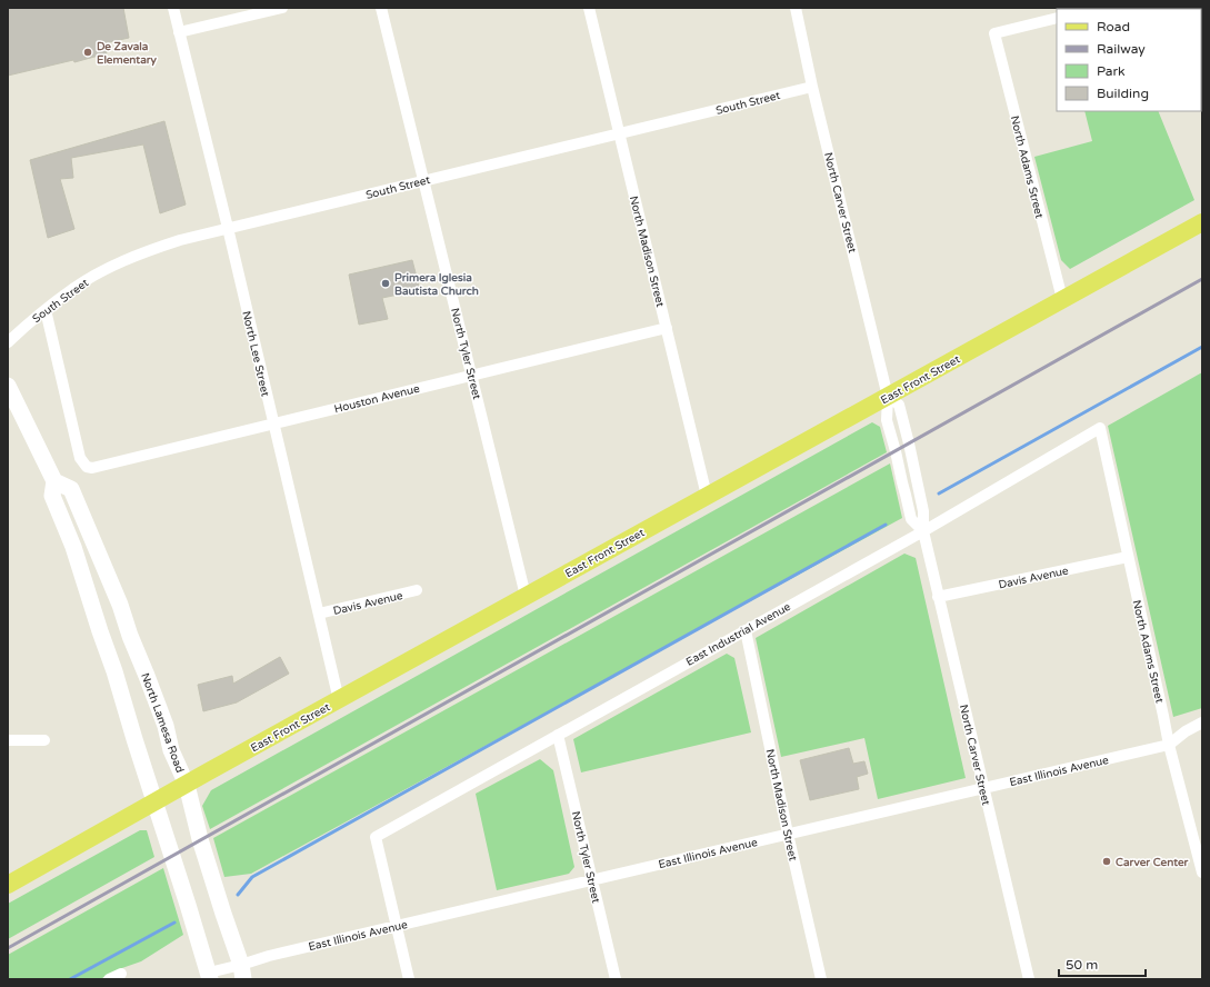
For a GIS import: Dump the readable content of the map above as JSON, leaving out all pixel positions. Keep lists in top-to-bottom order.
{
  "streets": {
    "main road": ["East Front Street", "North Lamesa Road"],
    "street": [
      "South Street",
      "North Adams Street",
      "North Carver Street",
      "North Madison Street",
      "North Lee Street",
      "North Tyler Street",
      "Houston Avenue",
      "Davis Avenue",
      "East Industrial Avenue",
      "East Illinois Avenue"
    ]
  },
  "crossings": [
    ["South Street", "North Carver Street"],
    ["South Street", "North Madison Street"],
    ["South Street", "North Lee Street"],
    ["South Street", "North Tyler Street"],
    ["South Street", "Houston Avenue"],
    ["North Adams Street", "East Front Street"],
    ["North Adams Street", "Davis Avenue"],
    ["North Adams Street", "East Industrial Avenue"],
    ["North Adams Street", "East Illinois Avenue"],
    ["North Carver Street", "East Front Street"],
    ["North Carver Street", "Davis Avenue"],
    ["North Carver Street", "East Industrial Avenue"],
    ["North Carver Street", "East Illinois Avenue"],
    ["North Madison Street", "East Front Street"],
    ["North Madison Street", "Houston Avenue"],
    ["North Madison Street", "East Industrial Avenue"],
    ["North Madison Street", "East Illinois Avenue"],
    ["North Lee Street", "East Front Street"],
    ["North Lee Street", "Houston Avenue"],
    ["North Lee Street", "Davis Avenue"],
    ["North Tyler Street", "East Front Street"],
    ["North Tyler Street", "Houston Avenue"],
    ["North Tyler Street", "East Industrial Avenue"],
    ["North Tyler Street", "East Illinois Avenue"],
    ["East Front Street", "North Lamesa Road"],
    ["East Industrial Avenue", "East Illinois Avenue"],
    ["North Lamesa Road", "East Illinois Avenue"]
  ],
  "places": ["De Zavala Elementary", "Primera Iglesia Bautista Church", "Carver Center"],
  "legend": [
    "Road",
    "Railway",
    "Park",
    "Building"
  ],
  "scale_bar": "50 m"
}
